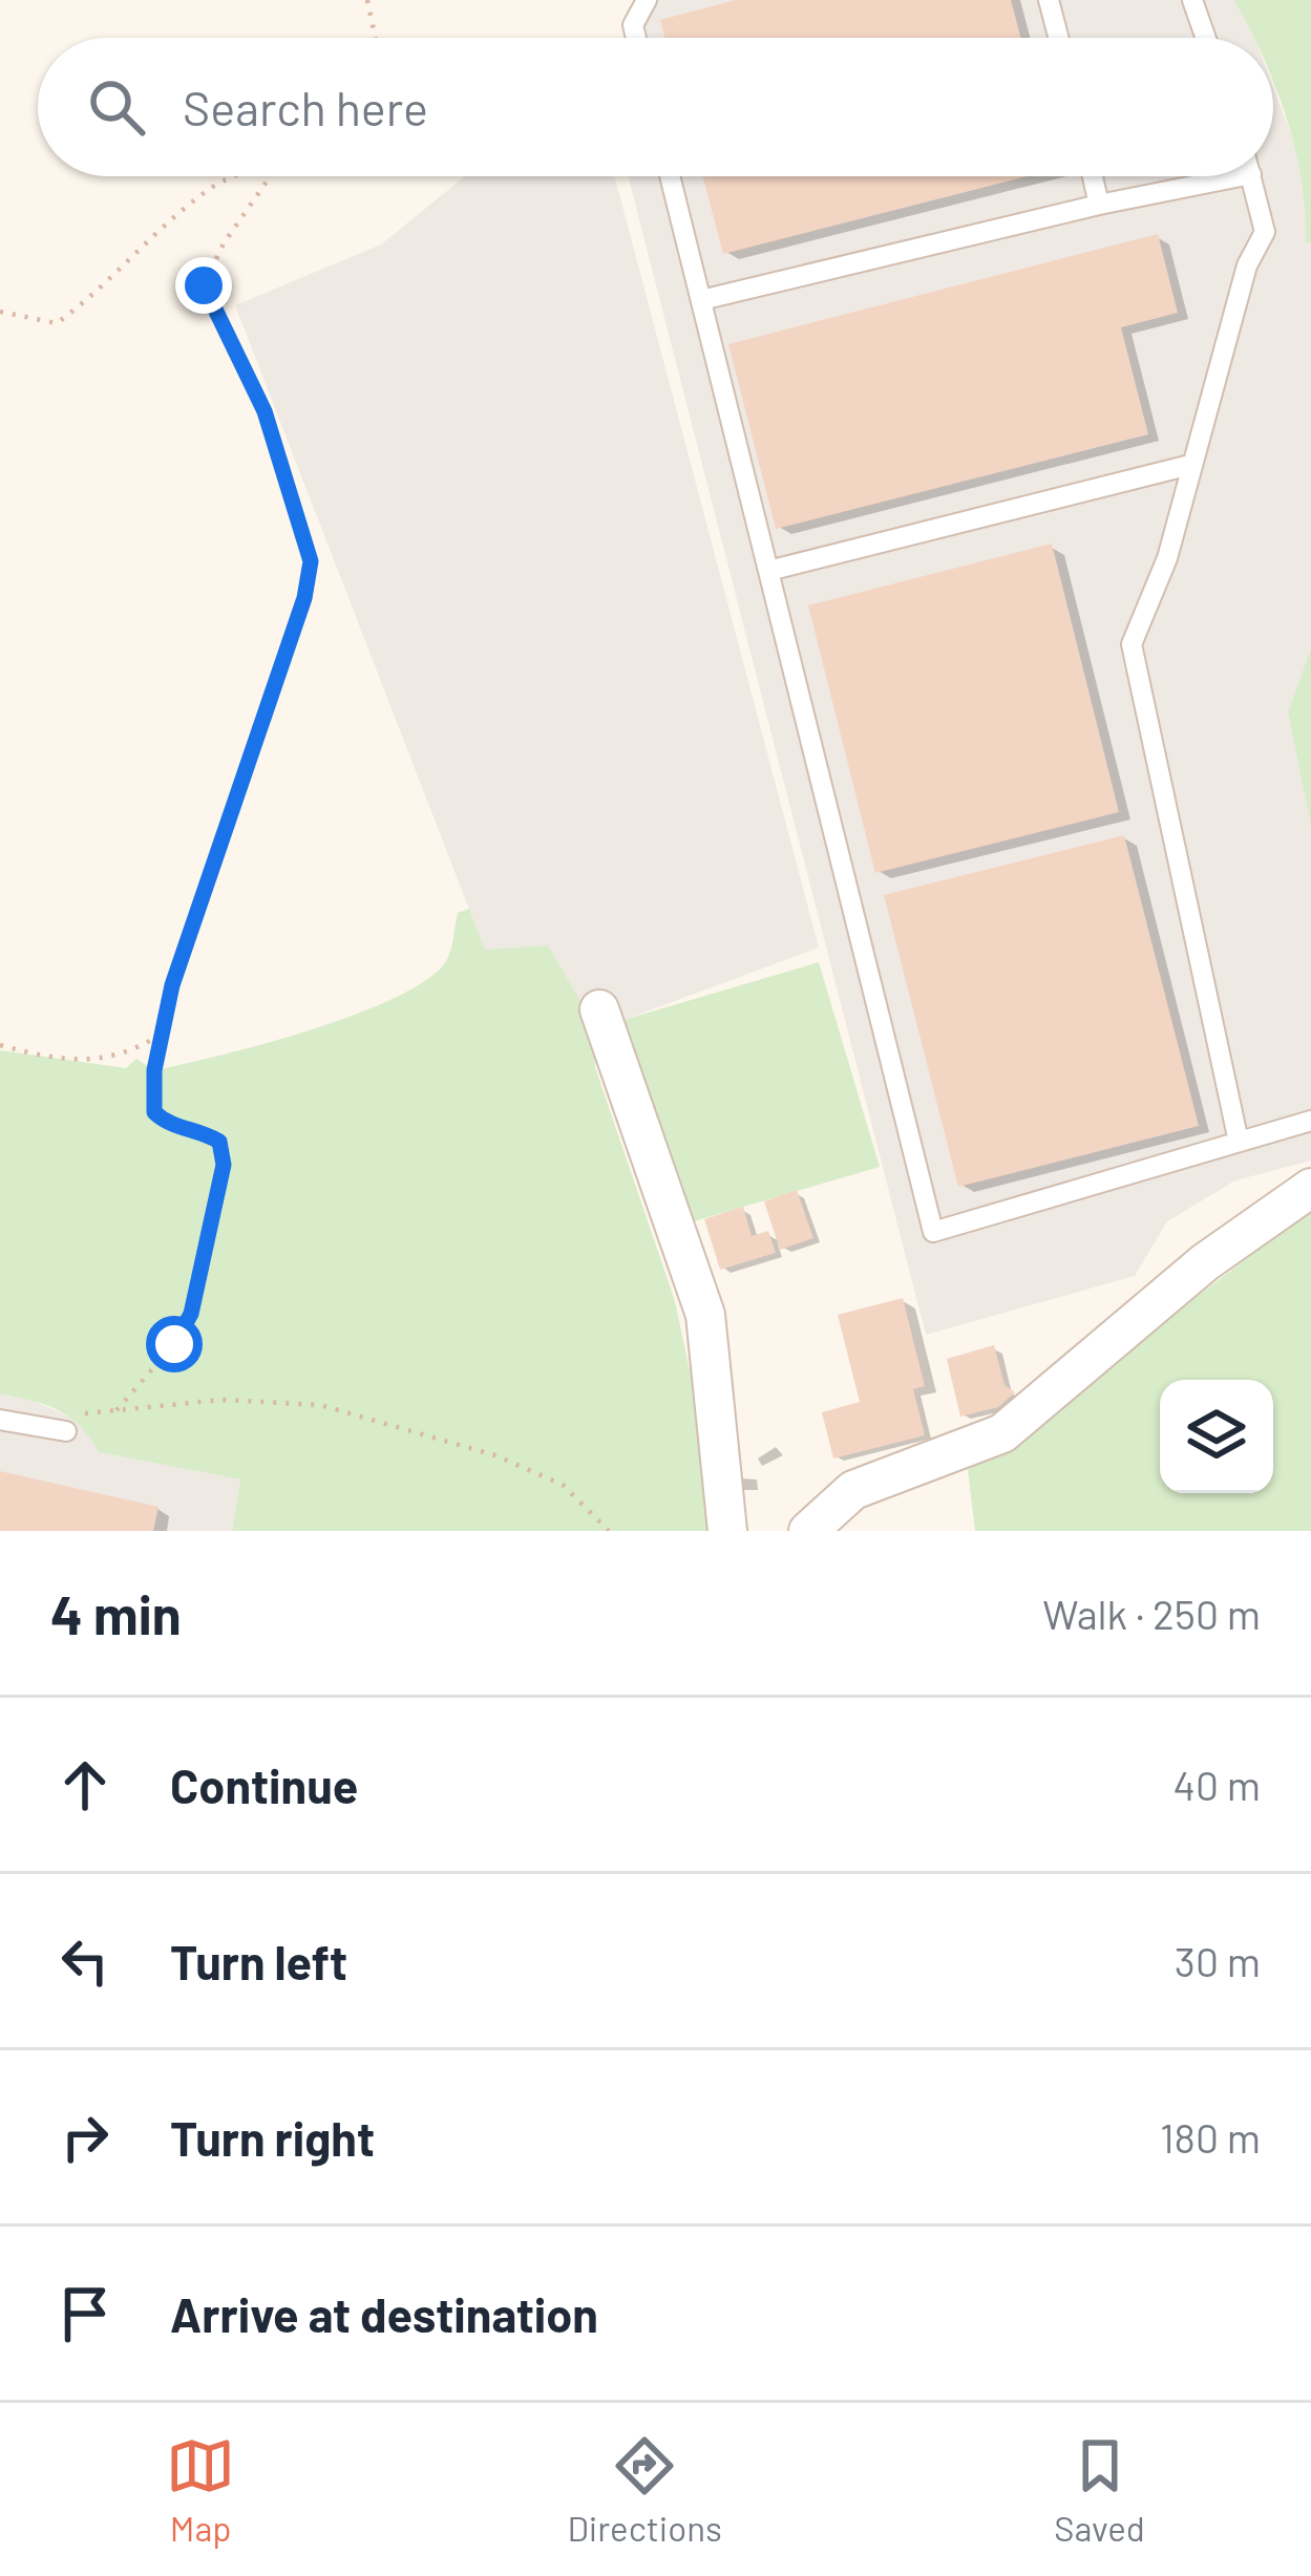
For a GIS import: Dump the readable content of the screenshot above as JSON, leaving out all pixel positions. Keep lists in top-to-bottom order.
{
  "page": {
    "search": "Search here",
    "heading": ["4 min", "Walk · 250 m"],
    "list": [
      ["Continue", "40 m"],
      ["Turn left", "30 m"],
      ["Turn right", "180 m"],
      "Arrive at destination"
    ],
    "nav": ["Map", "Directions", "Saved"]
  }
}
